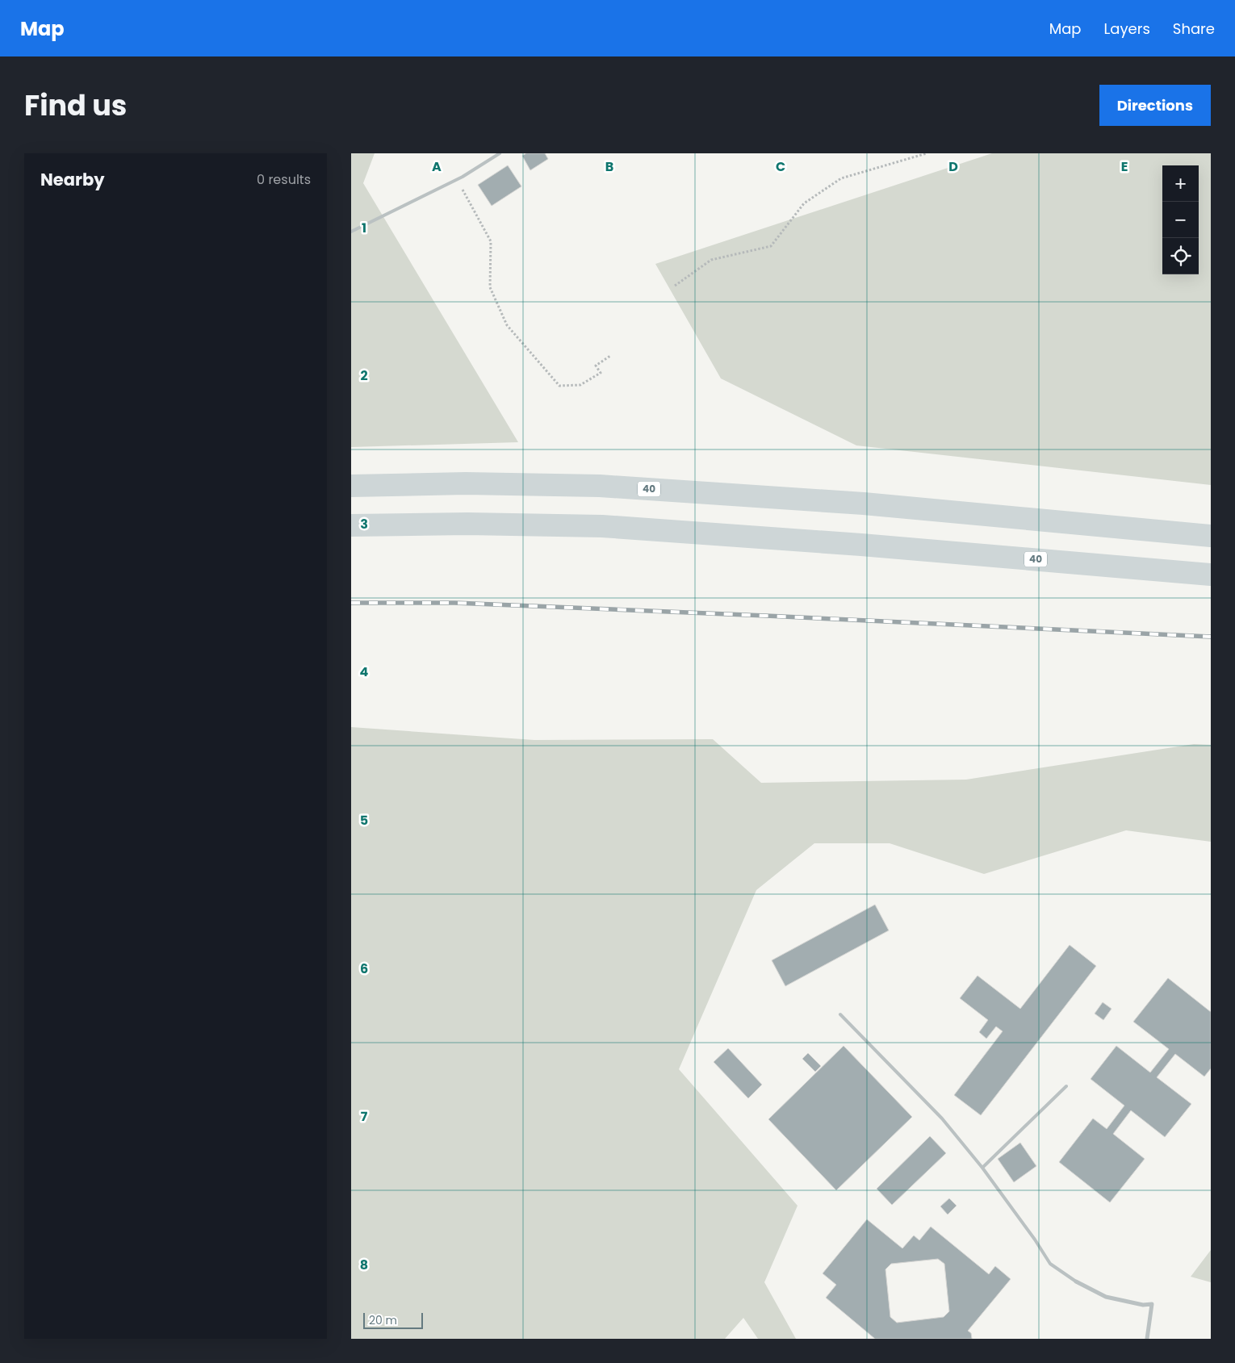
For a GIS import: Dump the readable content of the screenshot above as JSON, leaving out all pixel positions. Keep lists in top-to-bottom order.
{
  "streets": {
    "highway": ["40"]
  },
  "scale_bar": "20 m",
  "page": {
    "header": "Map",
    "nav": ["Map", "Layers", "Share"],
    "title": "Find us",
    "buttons": "Directions",
    "heading": ["Nearby", "0 results"],
    "map_buttons": ["+", "−"],
    "scale": "20 m"
  },
  "grid": {
    "columns": [
      "A",
      "B",
      "C",
      "D",
      "E"
    ],
    "rows": [
      "1",
      "2",
      "3",
      "4",
      "5",
      "6",
      "7",
      "8"
    ]
  }
}
